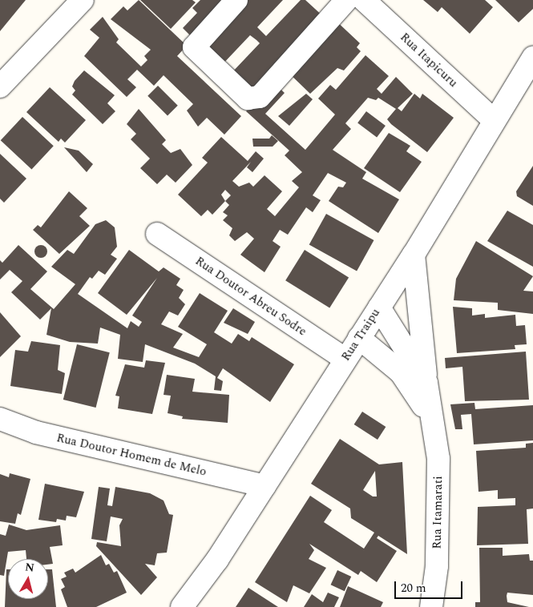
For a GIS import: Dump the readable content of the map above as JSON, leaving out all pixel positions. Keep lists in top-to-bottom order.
{
  "streets": {
    "street": [
      "Rua Itapicuru",
      "Rua Doutor Abreu Sodre",
      "Rua Traipu",
      "Rua Doutor Homem de Melo",
      "Rua Itamarati"
    ]
  },
  "crossings": [
    ["Rua Itapicuru", "Rua Traipu"],
    ["Rua Doutor Abreu Sodre", "Rua Traipu"],
    ["Rua Traipu", "Rua Doutor Homem de Melo"],
    ["Rua Traipu", "Rua Itamarati"]
  ],
  "scale_bar": "20 m",
  "north": "top"
}
